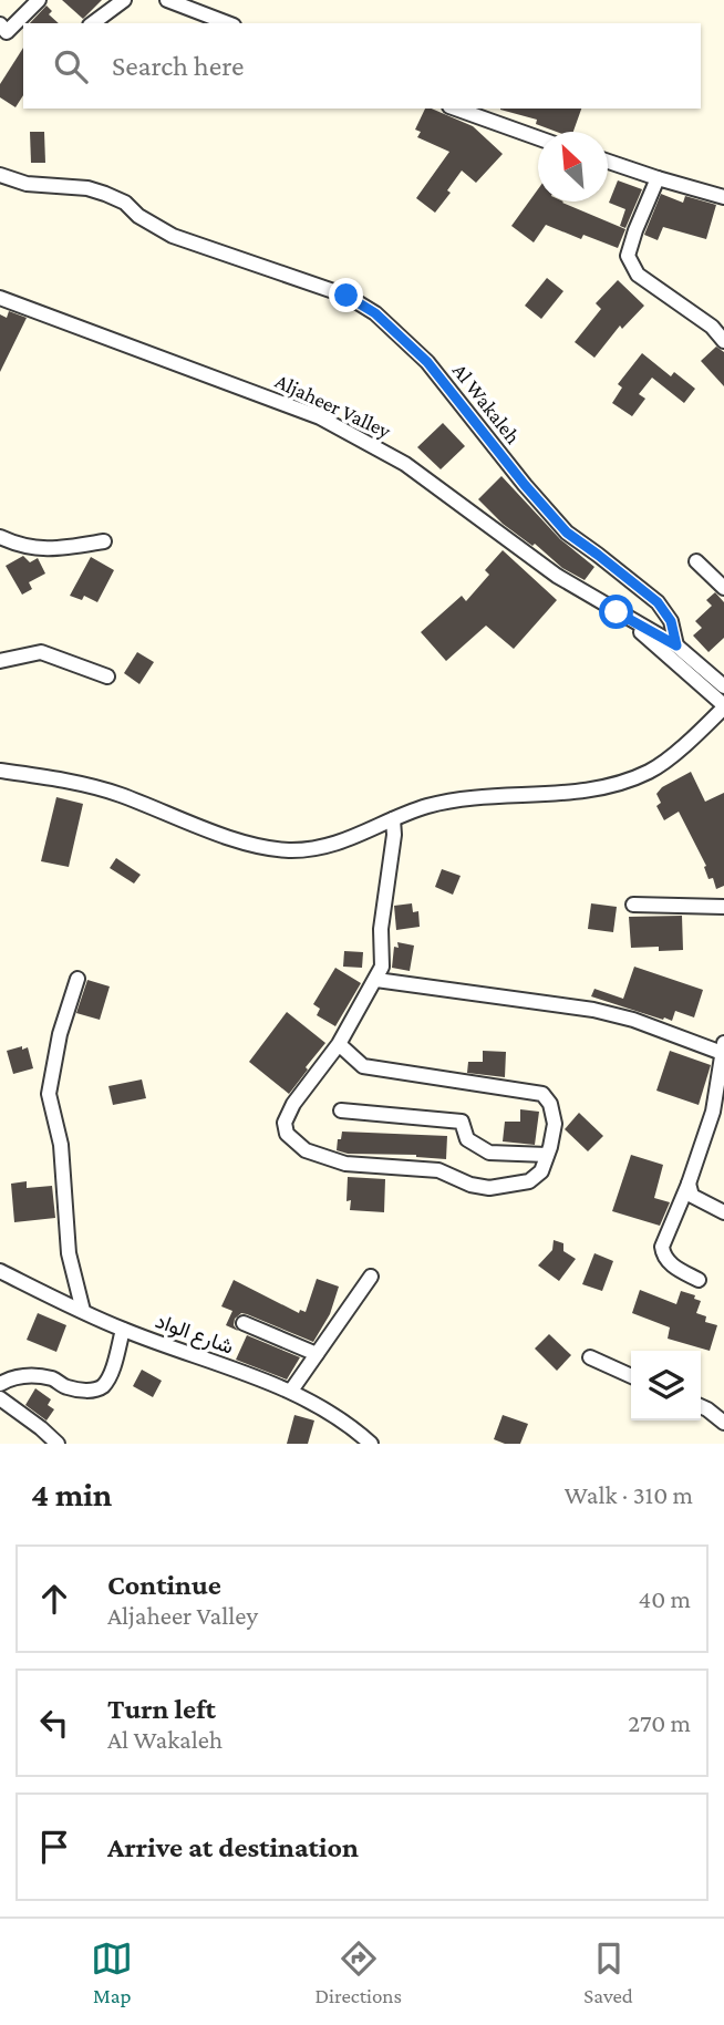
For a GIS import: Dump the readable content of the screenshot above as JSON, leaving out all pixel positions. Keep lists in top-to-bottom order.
{
  "streets": {
    "street": ["Al Wakaleh", "Aljaheer Valley", "شارع الواد"]
  },
  "crossings": [
    ["Al Wakaleh", "Aljaheer Valley"]
  ],
  "north": "top left",
  "page": {
    "search": "Search here",
    "heading": ["4 min", "Walk · 310 m"],
    "list": [
      ["Continue", "Aljaheer Valley", "40 m"],
      ["Turn left", "Al Wakaleh", "270 m"],
      "Arrive at destination"
    ],
    "nav": ["Map", "Directions", "Saved"]
  }
}
